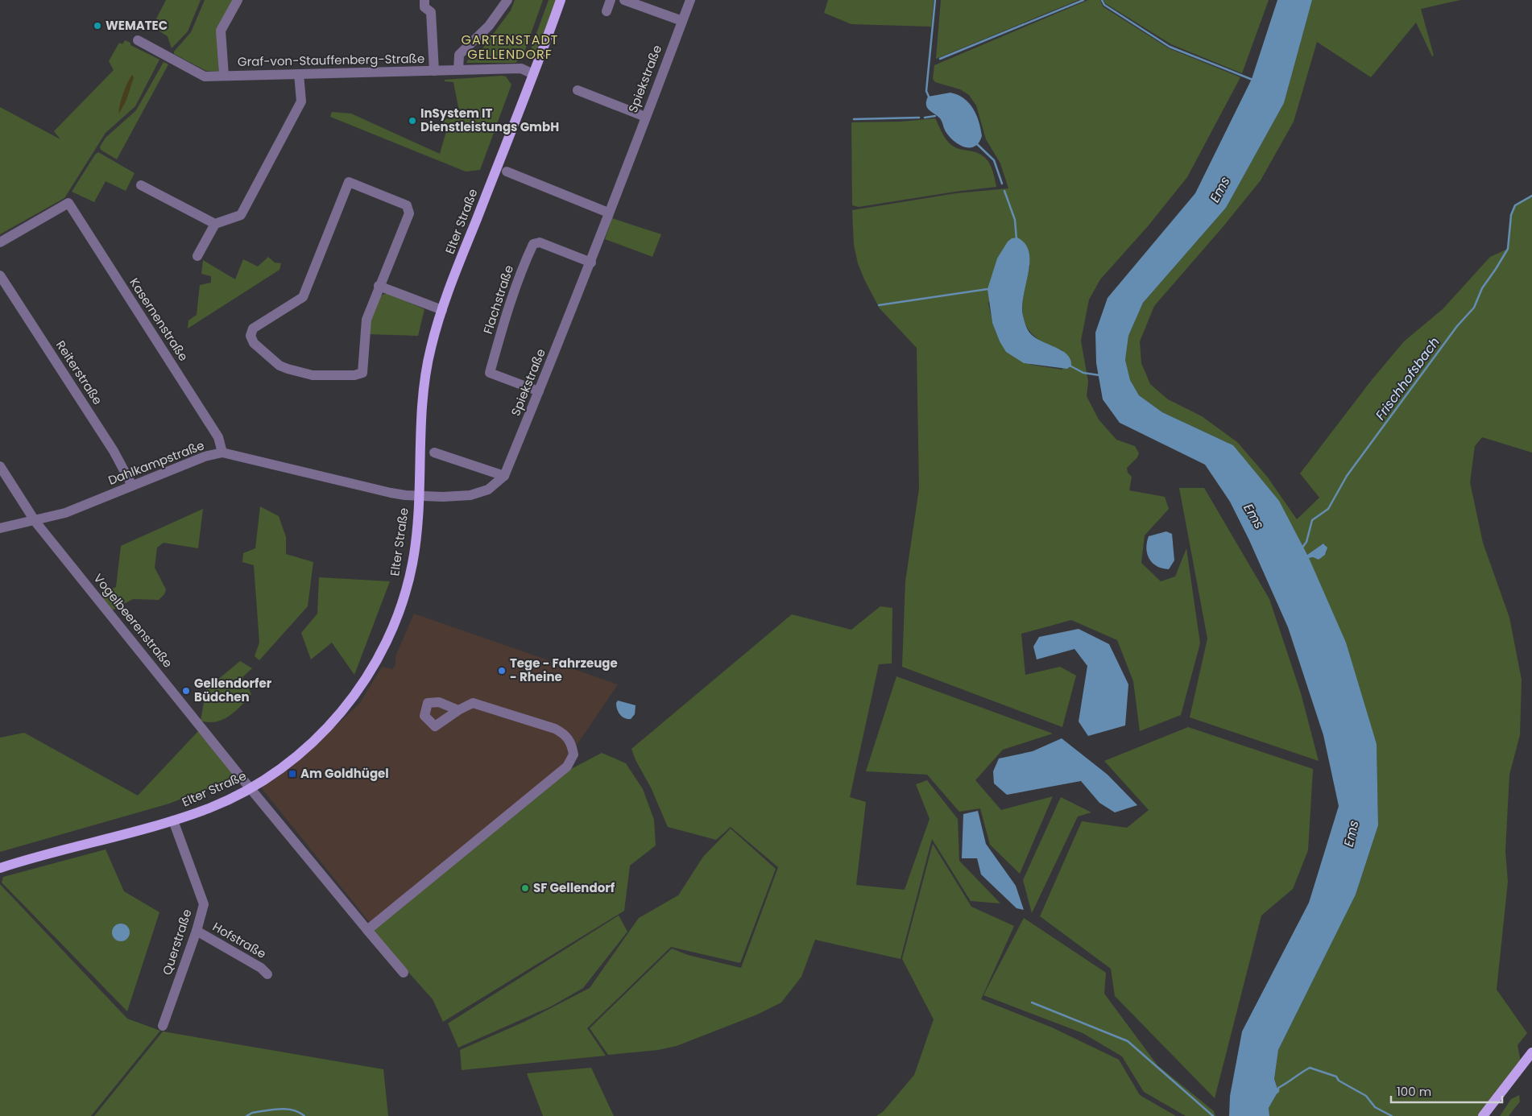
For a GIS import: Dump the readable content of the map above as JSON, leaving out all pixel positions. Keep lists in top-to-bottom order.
{
  "streets": {
    "main road": ["Elter Straße"],
    "street": [
      "Graf-von-Stauffenberg-Straße",
      "Spiekstraße",
      "Flachstraße",
      "Kasernenstraße",
      "Reiterstraße",
      "Dahlkampstraße",
      "Vogelbeerenstraße",
      "Hofstraße",
      "Querstraße"
    ]
  },
  "crossings": [
    ["Graf-von-Stauffenberg-Straße", "Elter Straße"],
    ["Spiekstraße", "Elter Straße"],
    ["Spiekstraße", "Flachstraße"],
    ["Spiekstraße", "Dahlkampstraße"],
    ["Elter Straße", "Dahlkampstraße"],
    ["Elter Straße", "Vogelbeerenstraße"],
    ["Elter Straße", "Querstraße"],
    ["Kasernenstraße", "Dahlkampstraße"],
    ["Reiterstraße", "Dahlkampstraße"],
    ["Dahlkampstraße", "Vogelbeerenstraße"],
    ["Hofstraße", "Querstraße"]
  ],
  "districts": ["GARTENSTADT GELLENDORF"],
  "water": ["Ems", "Frischhofsbach"],
  "places": {
    "other": [
      "WEMATEC",
      "InSystem IT Dienstleistungs GmbH",
      "Tege - Fahrzeuge - Rheine",
      "Gellendorfer Büdchen",
      "SF Gellendorf"
    ],
    "transit": ["Am Goldhügel"]
  },
  "scale_bar": "100 m"
}
